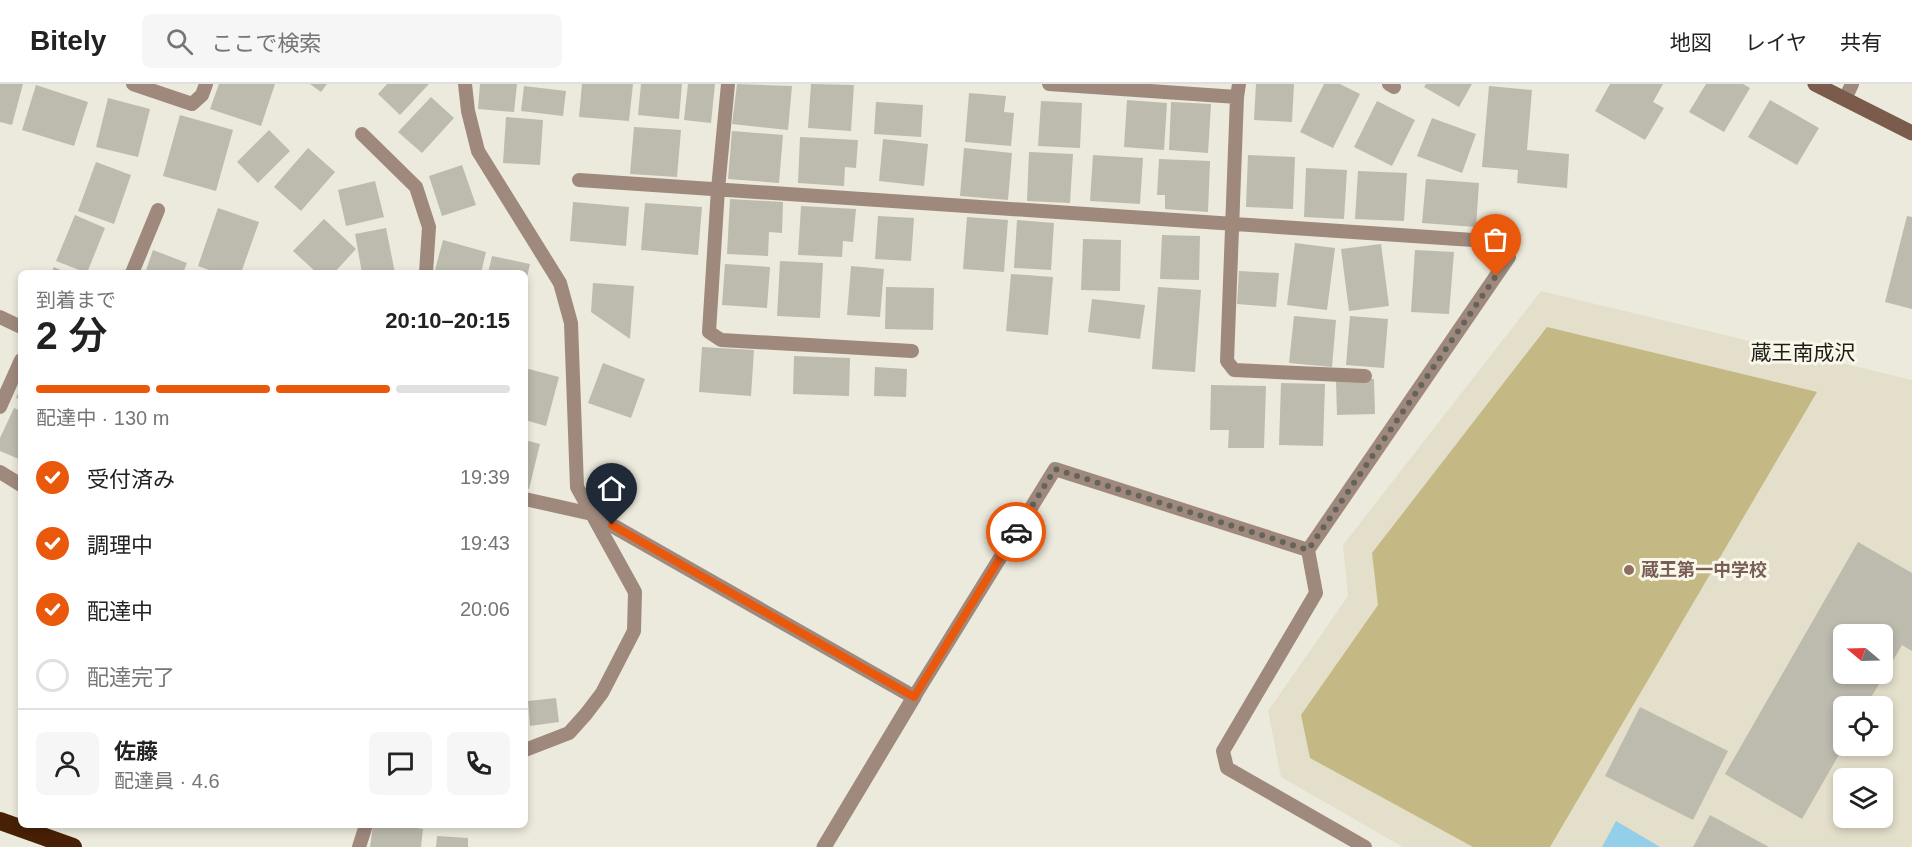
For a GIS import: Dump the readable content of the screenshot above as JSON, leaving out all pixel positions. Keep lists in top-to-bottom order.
{
  "districts": ["蔵王南成沢"],
  "places": ["蔵王第一中学校"],
  "north": "left",
  "page": {
    "header": "Bitely",
    "search": "ここで検索",
    "nav": ["地図", "レイヤ", "共有"],
    "heading": ["2 分", "到着まで", "20:10–20:15"],
    "panel": ["佐藤", "配達員 · 4.6"],
    "bar": "配達中 · 130 m",
    "list": [
      ["受付済み", "19:39"],
      ["調理中", "19:43"],
      ["配達中", "20:06"],
      "配達完了"
    ]
  }
}
